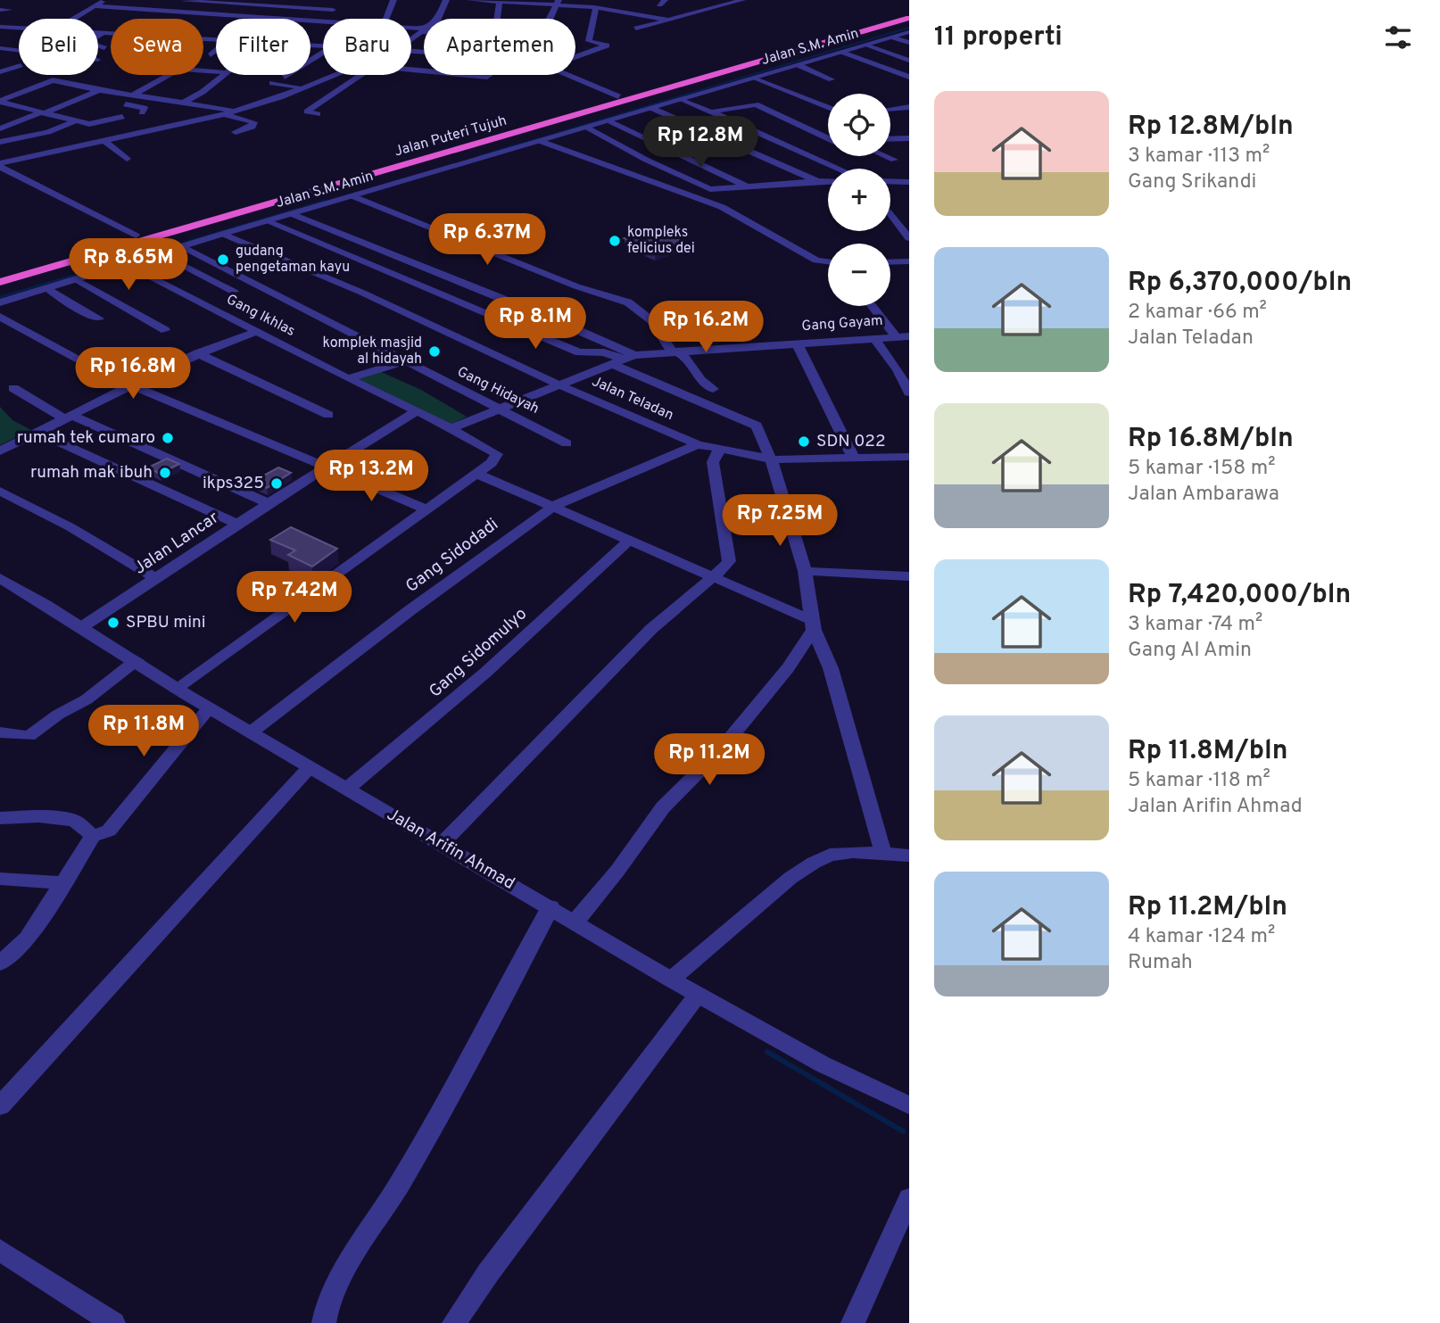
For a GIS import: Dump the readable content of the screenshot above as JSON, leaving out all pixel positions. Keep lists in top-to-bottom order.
{
  "streets": {
    "highway": ["Jalan Puteri Tujuh"],
    "street": [
      "Jalan S.M. Amin",
      "Gang Ikhlas",
      "Gang Gayam",
      "Gang Hidayah",
      "Jalan Teladan",
      "Jalan Lancar",
      "Gang Sidodadi",
      "Gang Sidomulyo",
      "Jalan Arifin Ahmad"
    ]
  },
  "crossings": [
    ["Jalan S.M. Amin", "Gang Ikhlas"],
    ["Jalan S.M. Amin", "Gang Hidayah"],
    ["Jalan S.M. Amin", "Jalan Teladan"],
    ["Gang Ikhlas", "Gang Gayam"],
    ["Gang Ikhlas", "Jalan Lancar"],
    ["Gang Gayam", "Gang Hidayah"],
    ["Gang Gayam", "Jalan Teladan"],
    ["Jalan Teladan", "Gang Sidodadi"],
    ["Jalan Lancar", "Jalan Arifin Ahmad"],
    ["Gang Sidodadi", "Jalan Arifin Ahmad"],
    ["Gang Sidomulyo", "Jalan Arifin Ahmad"]
  ],
  "places": [
    "kompleks felicius dei",
    "gudang pengetaman kayu",
    "komplek masjid al hidayah",
    "rumah tek cumaro",
    "SDN 022",
    "rumah mak ibuh",
    "ikps325",
    "SPBU mini"
  ],
  "page": {
    "heading": "11 properti",
    "chip": [
      "Beli",
      "Sewa",
      "Filter",
      "Baru",
      "Apartemen"
    ],
    "list": [
      {
        "name": "Rp 12.8M/bln",
        "note": "3 kamar · 113 m² · Gang Srikandi"
      },
      {
        "name": "Rp 6,370,000/bln",
        "note": "2 kamar · 66 m² · Jalan Teladan"
      },
      {
        "name": "Rp 16.8M/bln",
        "note": "5 kamar · 158 m² · Jalan Ambarawa"
      },
      {
        "name": "Rp 7,420,000/bln",
        "note": "3 kamar · 74 m² · Gang Al Amin"
      },
      {
        "name": "Rp 11.8M/bln",
        "note": "5 kamar · 118 m² · Jalan Arifin Ahmad"
      },
      {
        "name": "Rp 11.2M/bln",
        "note": "4 kamar · 124 m² · Rumah"
      }
    ],
    "map_buttons": ["+", "−"],
    "price": [
      "Rp 12.8M",
      "Rp 6.37M",
      "Rp 8.65M",
      "Rp 8.1M",
      "Rp 16.2M",
      "Rp 16.8M",
      "Rp 13.2M",
      "Rp 7.25M",
      "Rp 7.42M",
      "Rp 11.8M",
      "Rp 11.2M"
    ]
  }
}
